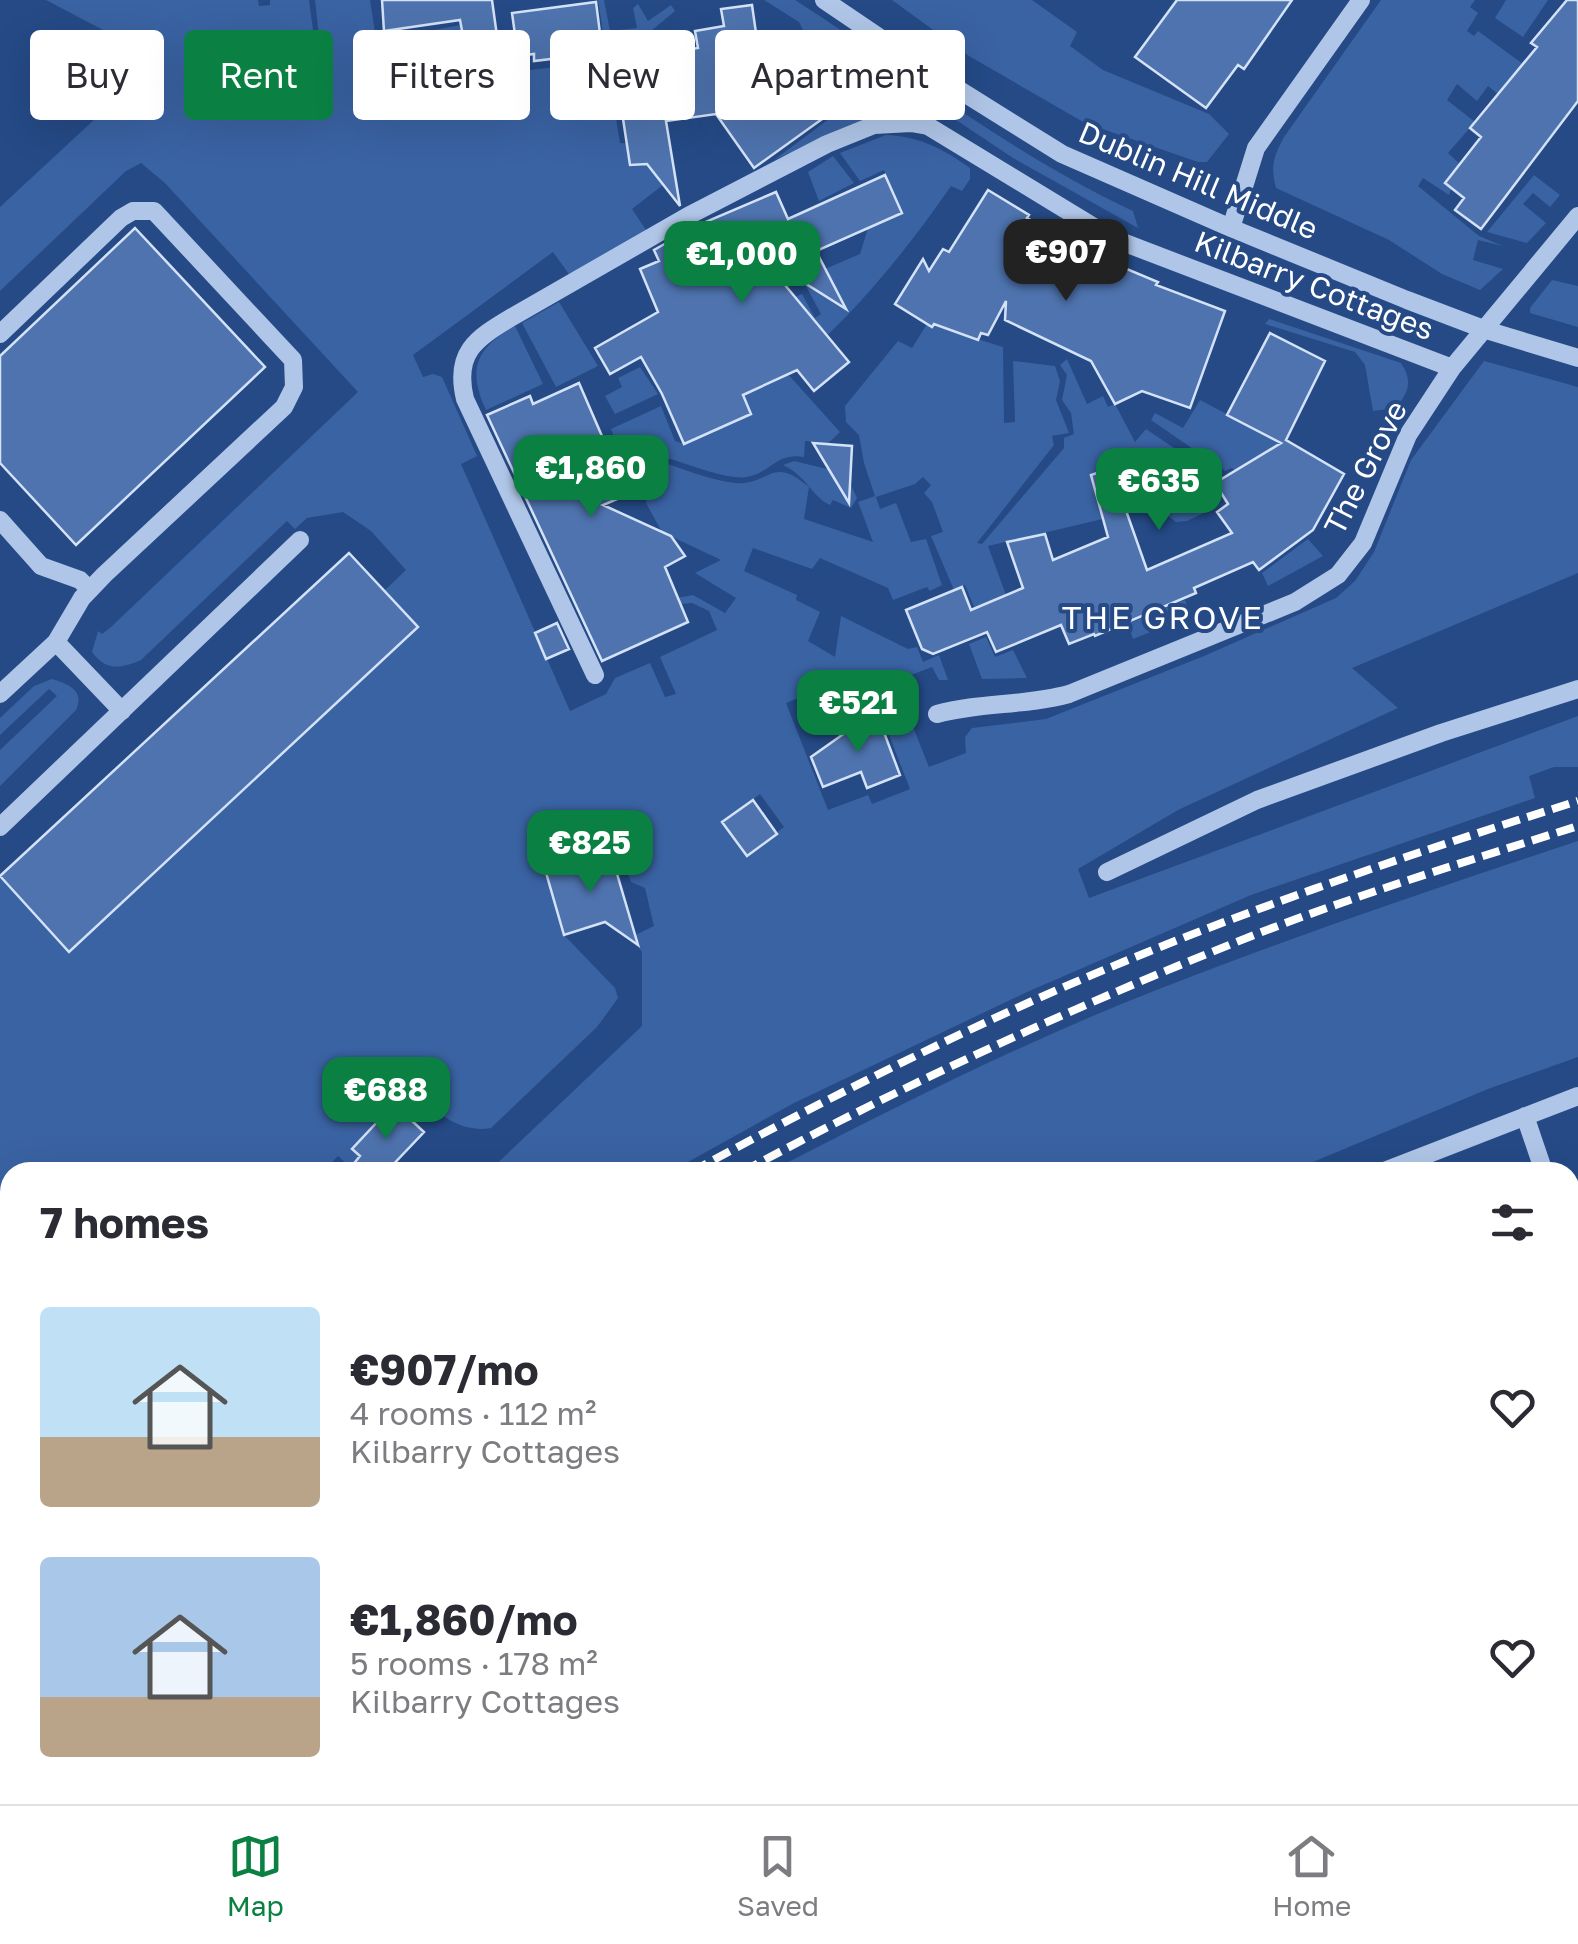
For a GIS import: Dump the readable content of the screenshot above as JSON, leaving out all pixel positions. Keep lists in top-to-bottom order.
{
  "streets": {
    "street": ["Dublin Hill Middle", "Kilbarry Cottages", "The Grove"]
  },
  "crossings": [
    ["Dublin Hill Middle", "The Grove"],
    ["Kilbarry Cottages", "The Grove"]
  ],
  "districts": ["THE GROVE"],
  "page": {
    "chip": [
      "Buy",
      "Rent",
      "Filters",
      "New",
      "Apartment"
    ],
    "price": [
      "€907",
      "€1,000",
      "€1,860",
      "€635",
      "€521",
      "€825",
      "€688"
    ],
    "heading": "7 homes",
    "list": [
      {
        "name": "€907/mo",
        "note": "4 rooms · 112 m² · Kilbarry Cottages"
      },
      {
        "name": "€1,860/mo",
        "note": "5 rooms · 178 m² · Kilbarry Cottages"
      }
    ],
    "tabs": ["Map", "Saved", "Home"]
  }
}
